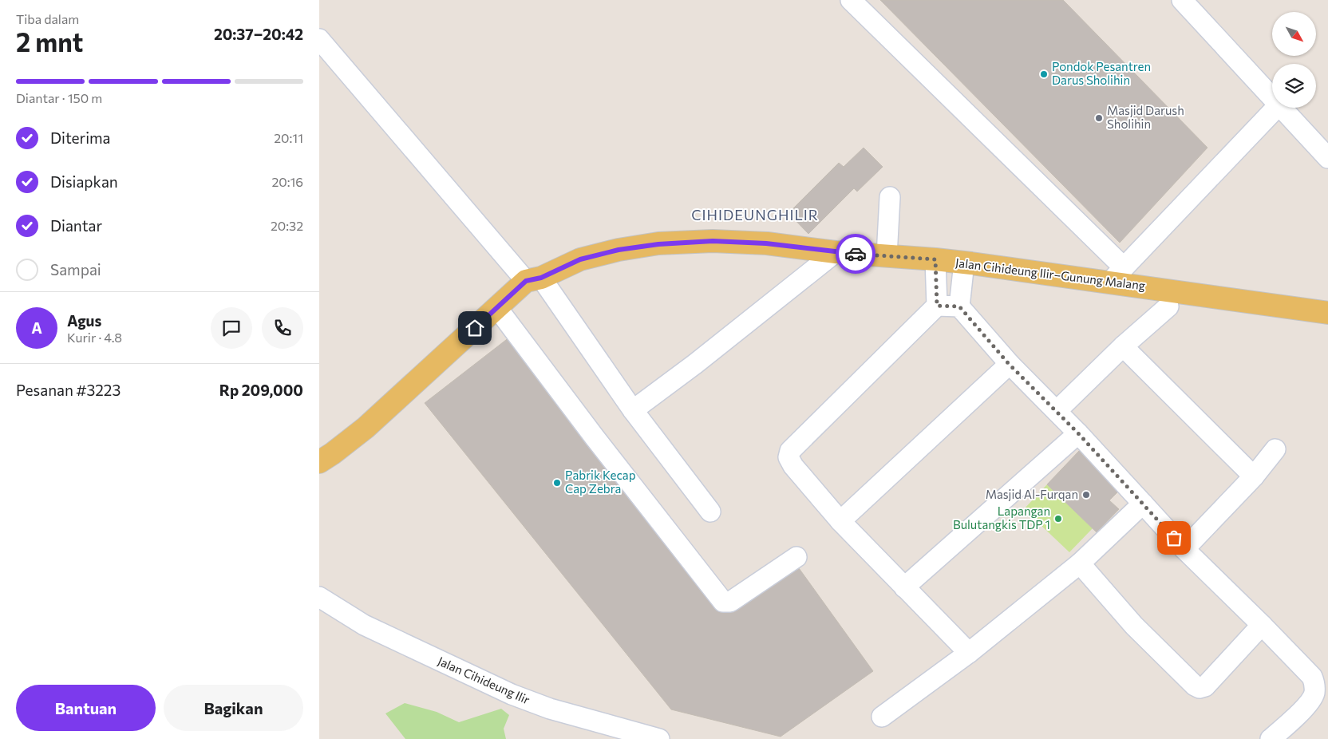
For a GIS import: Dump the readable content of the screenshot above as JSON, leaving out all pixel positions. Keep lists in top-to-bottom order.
{
  "streets": {
    "main road": ["Jalan Cihideung Ilir–Gunung Malang"],
    "street": ["Jalan Cihideung Ilir"]
  },
  "districts": ["CIHIDEUNGHILIR"],
  "places": [
    "Pondok Pesantren Darus Sholihin",
    "Masjid Darush Sholihin",
    "Pabrik Kecap Cap Zebra",
    "Masjid Al-Furqan",
    "Lapangan Bulutangkis TDP 1"
  ],
  "north": "bottom right",
  "page": {
    "heading": ["2 mnt", "Tiba dalam", "20:37–20:42"],
    "panel": [
      "Agus",
      "Kurir · 4.8",
      "Pesanan #3223",
      "Rp 209,000"
    ],
    "bar": "Diantar · 150 m",
    "list": [
      ["Diterima", "20:11"],
      ["Disiapkan", "20:16"],
      ["Diantar", "20:32"],
      "Sampai"
    ],
    "round": "A",
    "buttons": ["Bantuan", "Bagikan"]
  }
}
